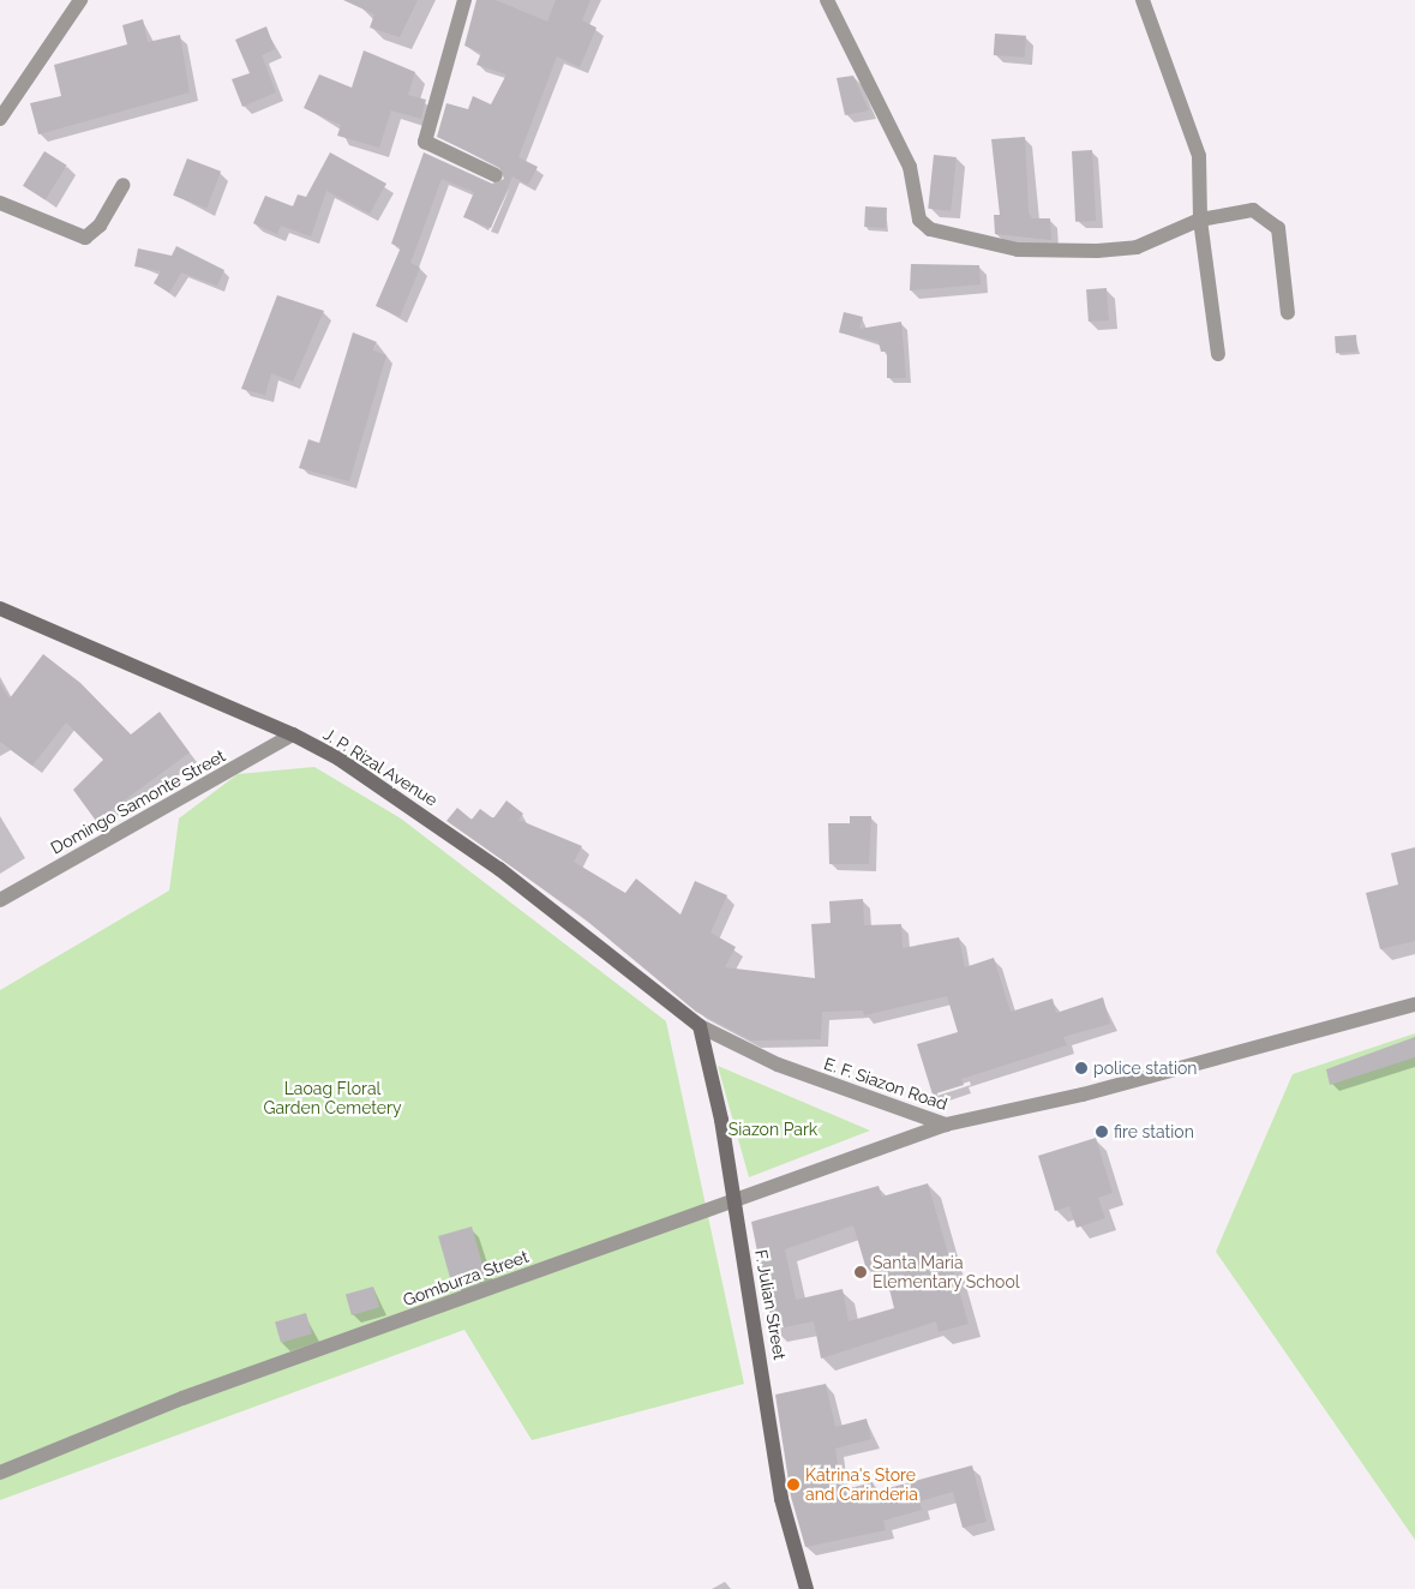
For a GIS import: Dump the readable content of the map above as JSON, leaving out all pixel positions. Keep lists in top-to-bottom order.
{
  "streets": {
    "main road": ["J. P. Rizal Avenue", "F. Julian Street"],
    "street": ["Domingo Samonte Street", "E. F. Siazon Road", "Gomburza Street"]
  },
  "crossings": [
    ["J. P. Rizal Avenue", "Domingo Samonte Street"],
    ["J. P. Rizal Avenue", "E. F. Siazon Road"],
    ["J. P. Rizal Avenue", "F. Julian Street"],
    ["E. F. Siazon Road", "Gomburza Street"],
    ["E. F. Siazon Road", "F. Julian Street"],
    ["Gomburza Street", "F. Julian Street"]
  ],
  "parks": ["Laoag Floral Garden Cemetery", "Siazon Park"],
  "places": [
    "police station",
    "fire station",
    "Santa Maria Elementary School",
    "Katrina's Store and Carinderia"
  ]
}
